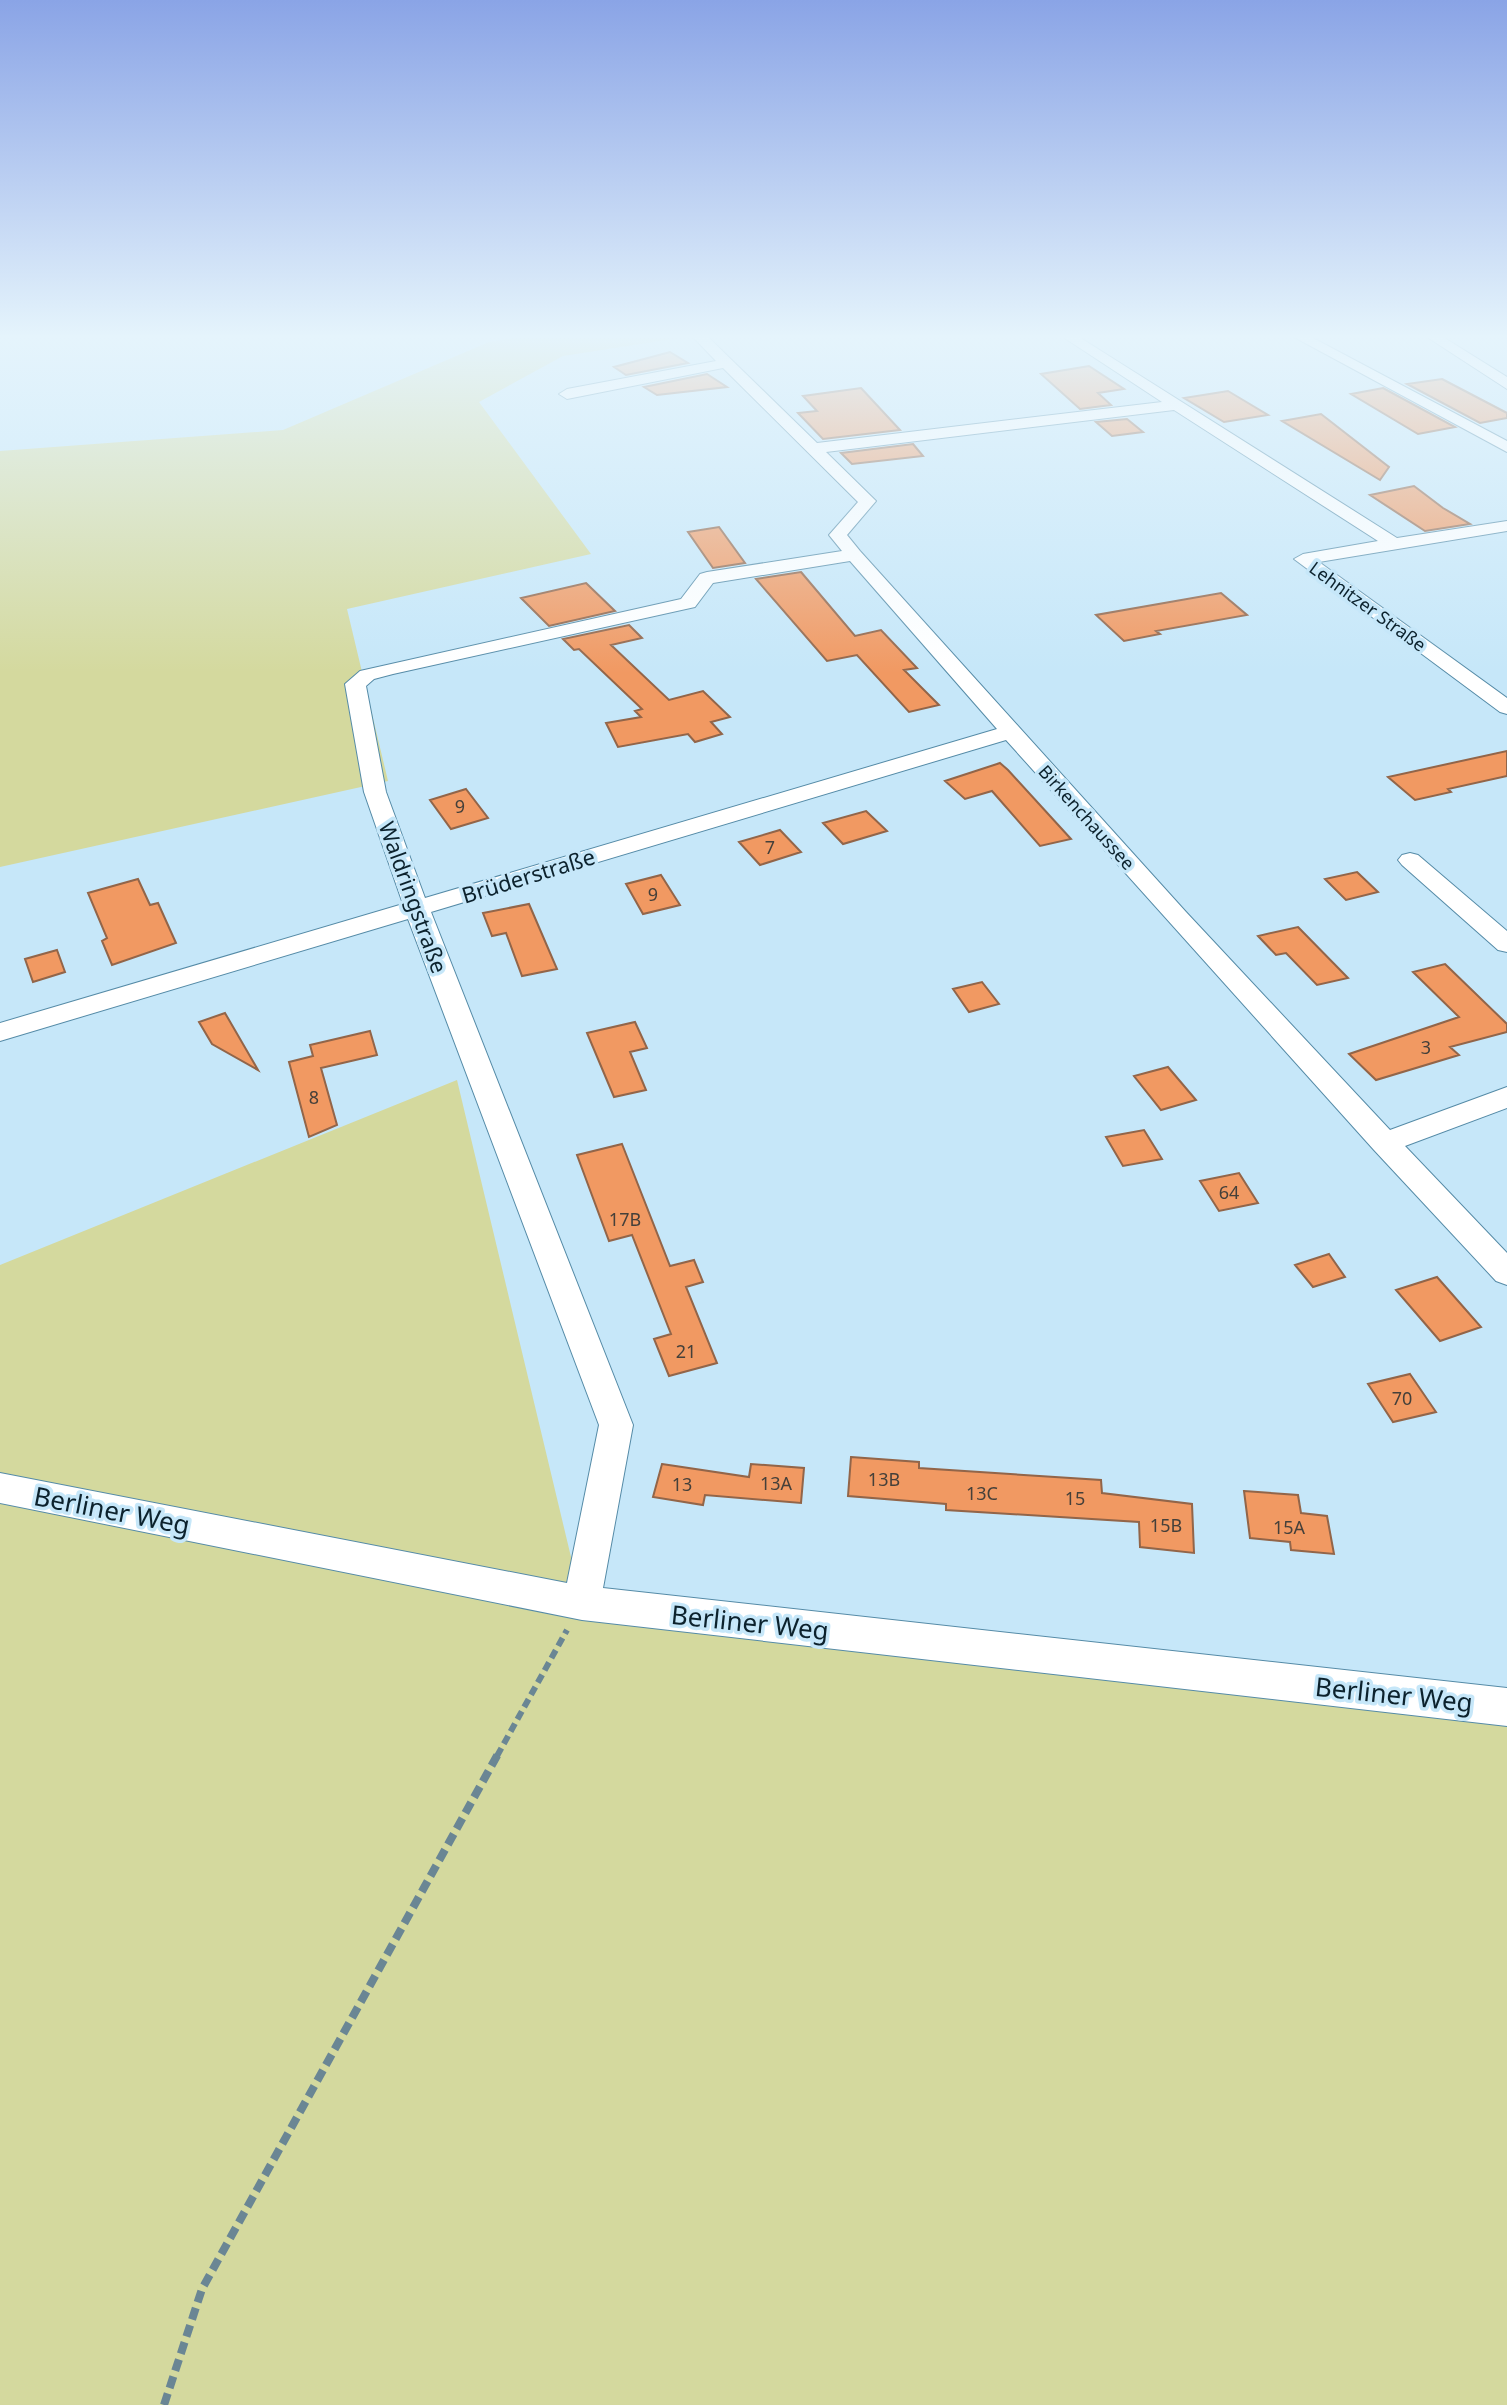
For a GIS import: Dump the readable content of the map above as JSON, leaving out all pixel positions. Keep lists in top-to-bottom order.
{
  "streets": {
    "street": [
      "Lehnitzer Straße",
      "Birkenchaussee",
      "Brüderstraße",
      "Waldringstraße",
      "Berliner Weg"
    ]
  },
  "crossings": [
    ["Birkenchaussee", "Brüderstraße"],
    ["Birkenchaussee", "Waldringstraße"],
    ["Brüderstraße", "Waldringstraße"],
    ["Waldringstraße", "Berliner Weg"]
  ],
  "house_numbers": [
    "9",
    "7",
    "9",
    "3",
    "8",
    "64",
    "17B",
    "21",
    "70",
    "13B",
    "13A",
    "13",
    "13C",
    "15",
    "15B",
    "15A"
  ]
}
